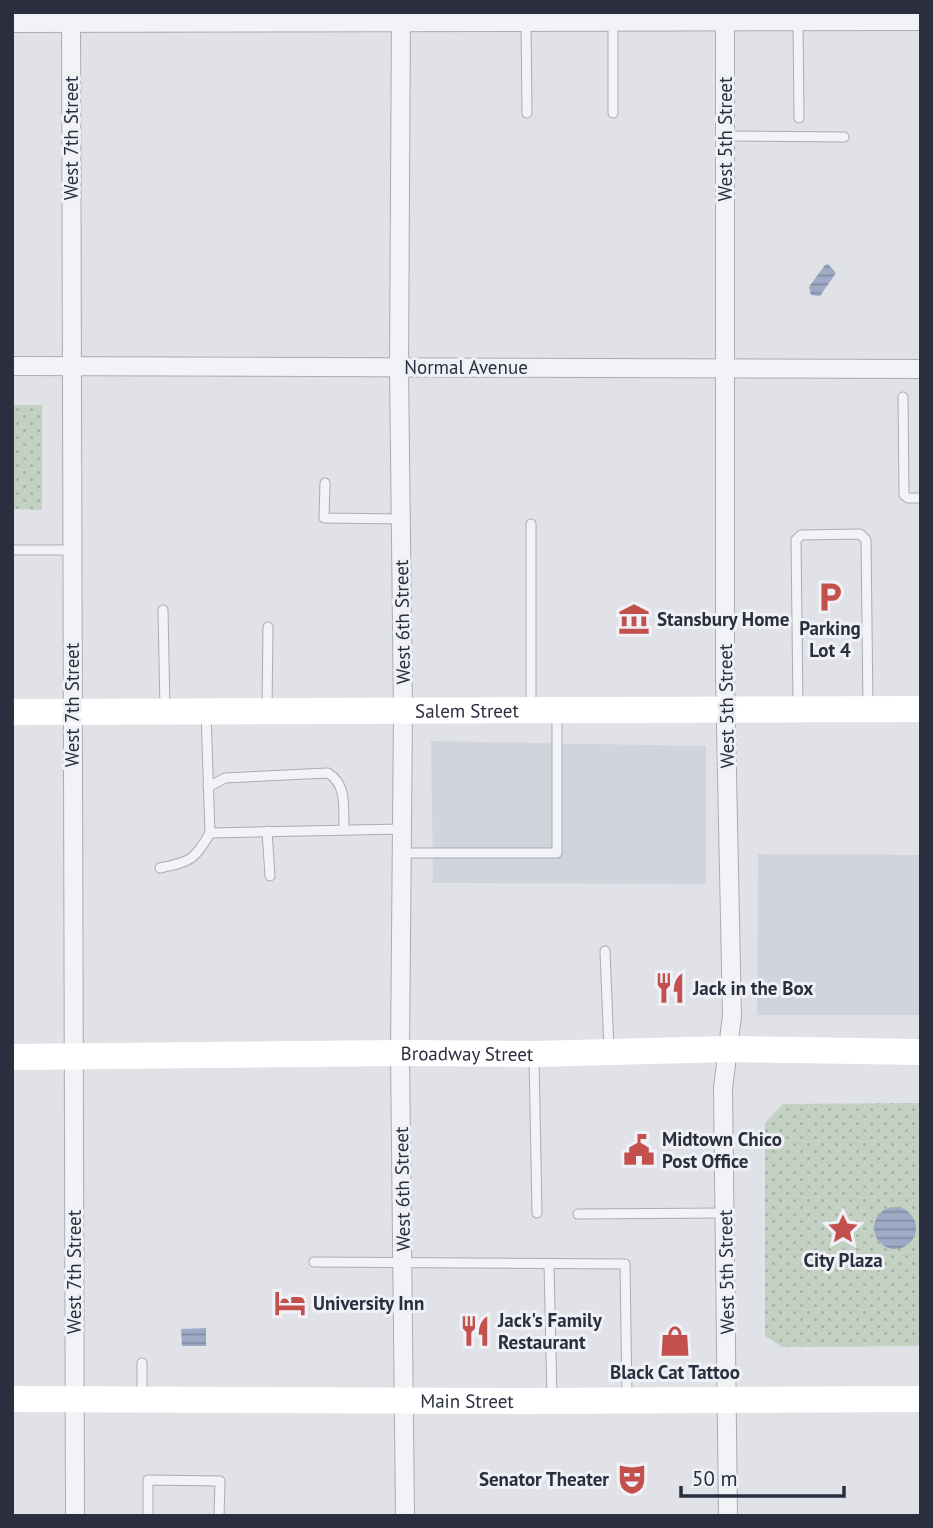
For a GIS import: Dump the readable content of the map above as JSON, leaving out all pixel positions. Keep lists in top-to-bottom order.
{
  "streets": {
    "main road": ["Salem Street", "Broadway Street", "Main Street"],
    "street": [
      "West 7th Street",
      "West 5th Street",
      "Normal Avenue",
      "West 6th Street"
    ]
  },
  "crossings": [
    ["West 7th Street", "Normal Avenue"],
    ["West 7th Street", "Salem Street"],
    ["West 7th Street", "Broadway Street"],
    ["West 7th Street", "Main Street"],
    ["West 5th Street", "Normal Avenue"],
    ["West 5th Street", "Salem Street"],
    ["West 5th Street", "Broadway Street"],
    ["West 5th Street", "Main Street"],
    ["Normal Avenue", "West 6th Street"],
    ["West 6th Street", "Salem Street"],
    ["West 6th Street", "Broadway Street"],
    ["West 6th Street", "Main Street"]
  ],
  "places": {
    "parking": ["Parking Lot 4"],
    "museum": ["Stansbury Home"],
    "restaurant": ["Jack in the Box", "Jack's Family Restaurant"],
    "public building": ["Midtown Chico Post Office"],
    "place": ["City Plaza"],
    "hotel": ["University Inn"],
    "shop": ["Black Cat Tattoo"],
    "theatre": ["Senator Theater"]
  },
  "scale_bar": "50 m"
}
